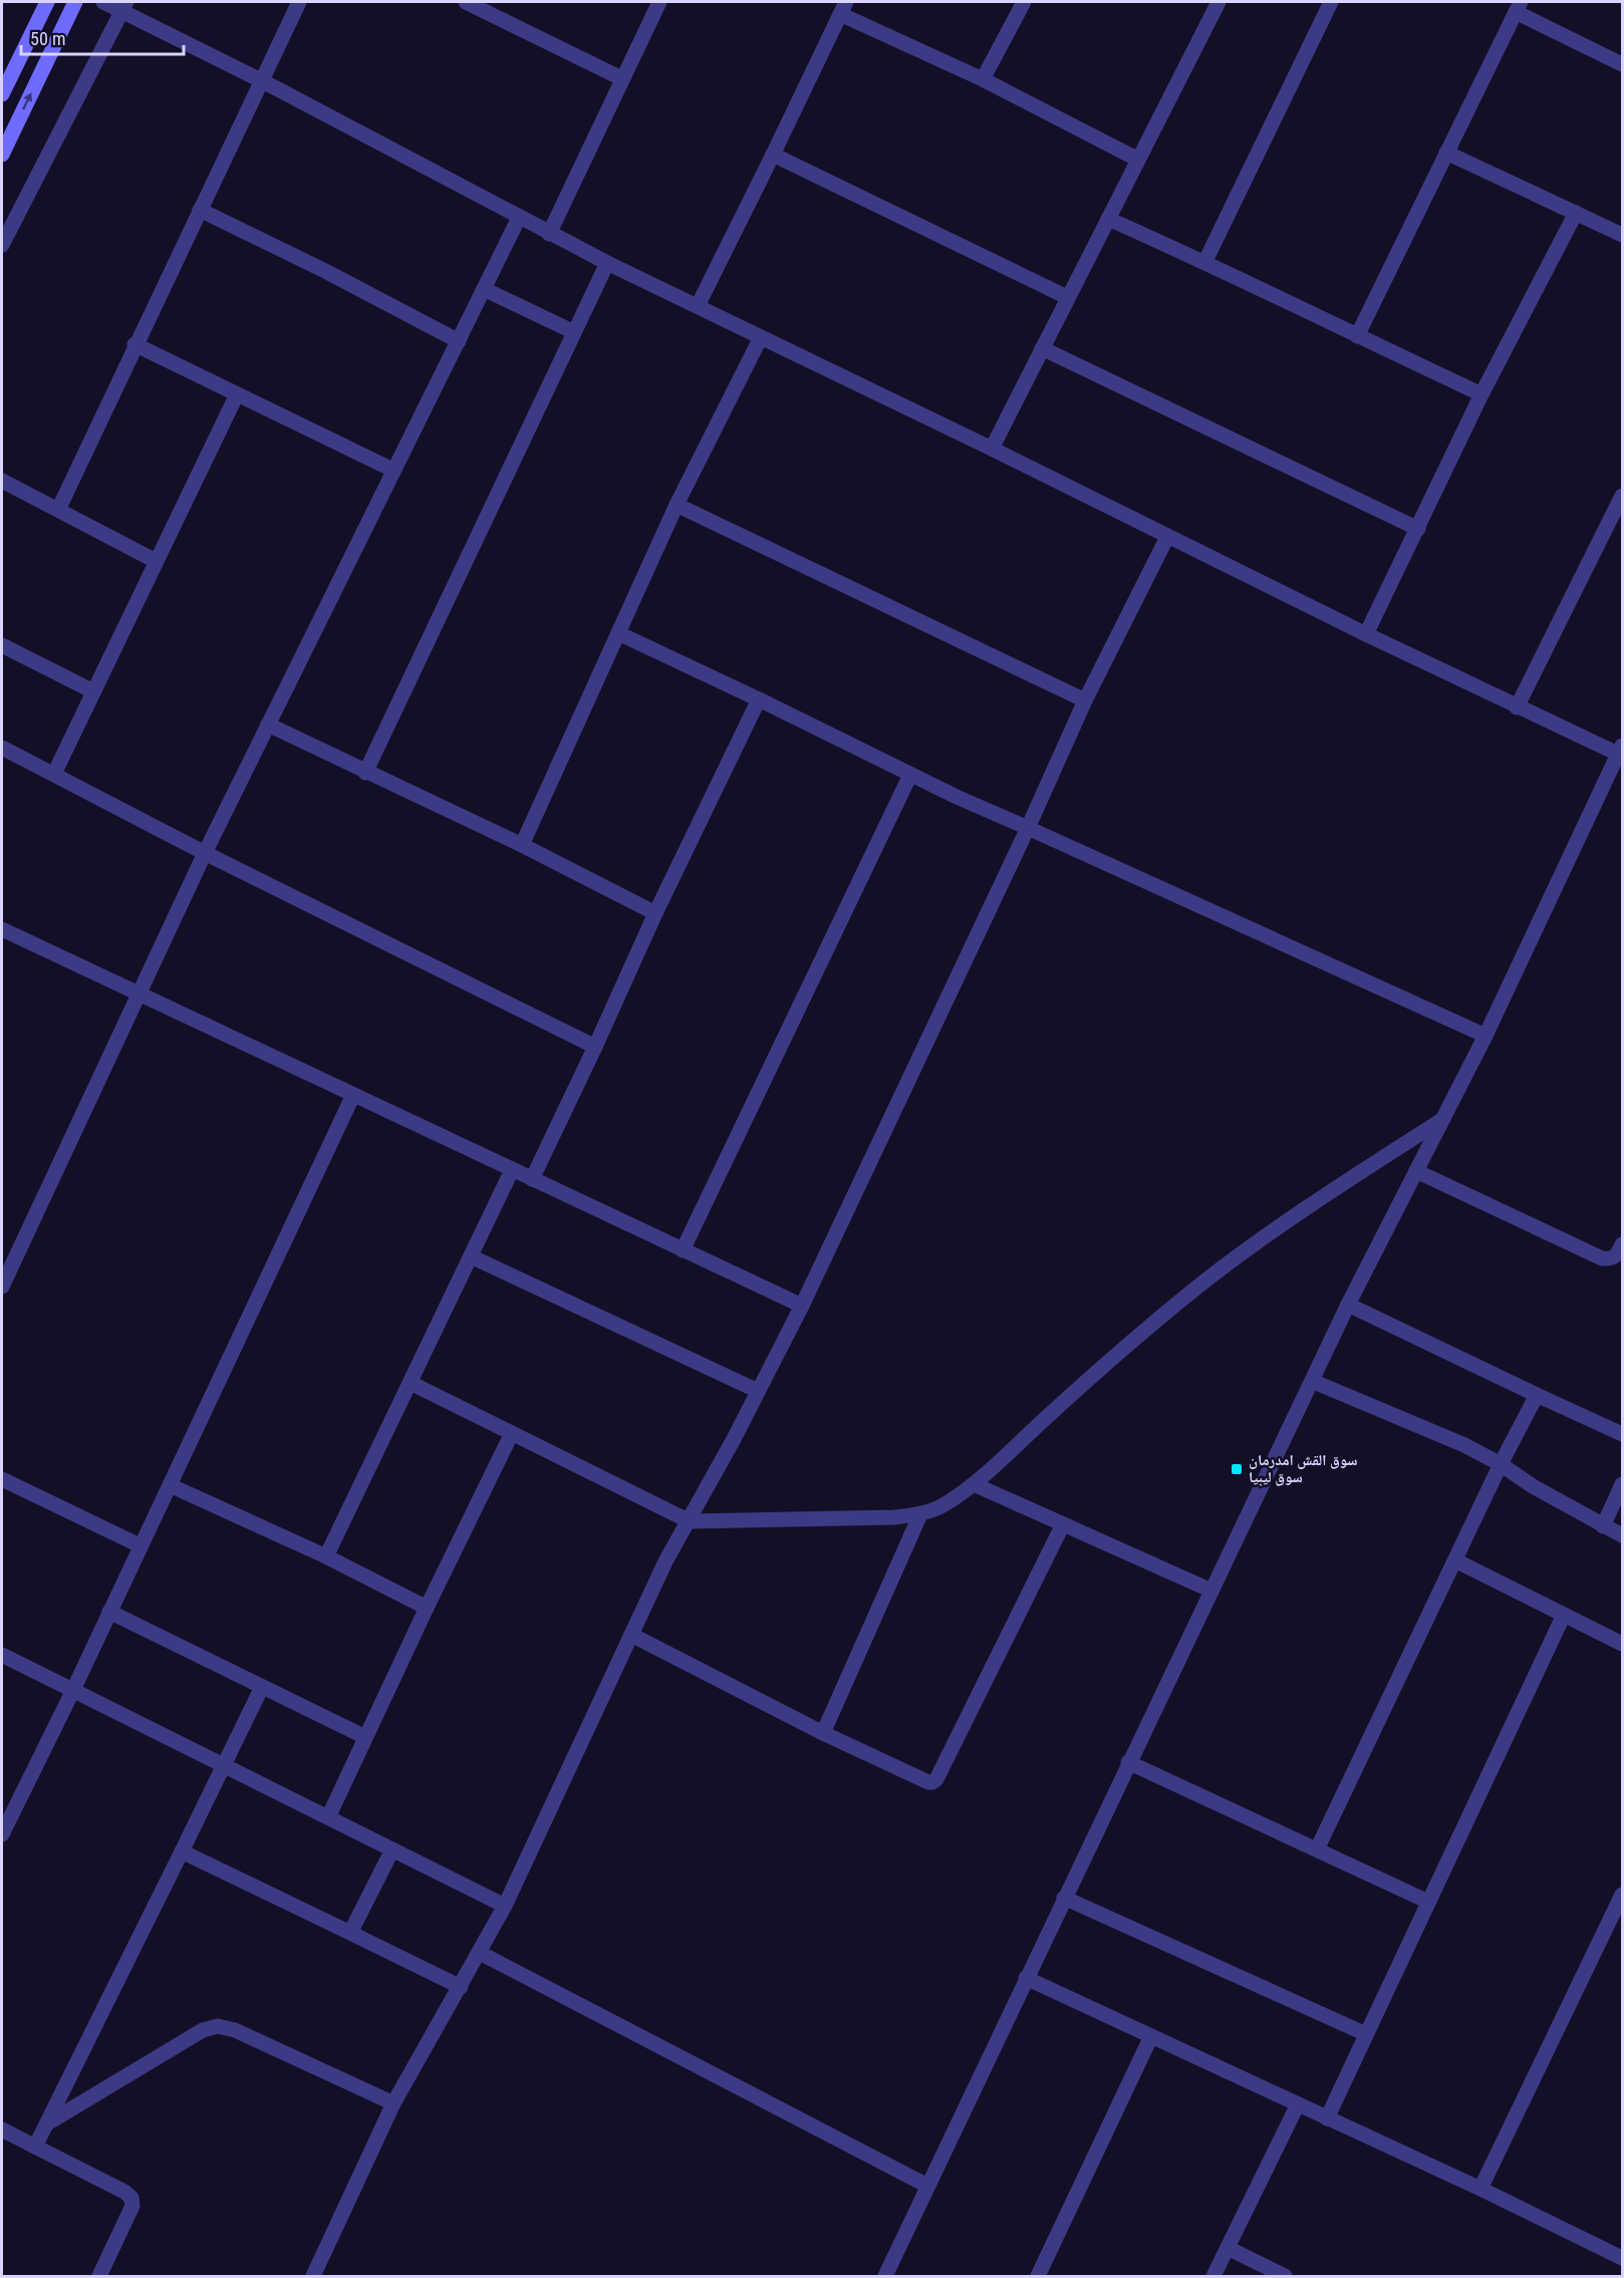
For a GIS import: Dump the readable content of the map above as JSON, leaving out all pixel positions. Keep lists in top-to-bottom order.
{
  "places": {
    "transit": ["سوق القش امدرمان سوق ليبيا"]
  },
  "scale_bar": "50 m"
}
